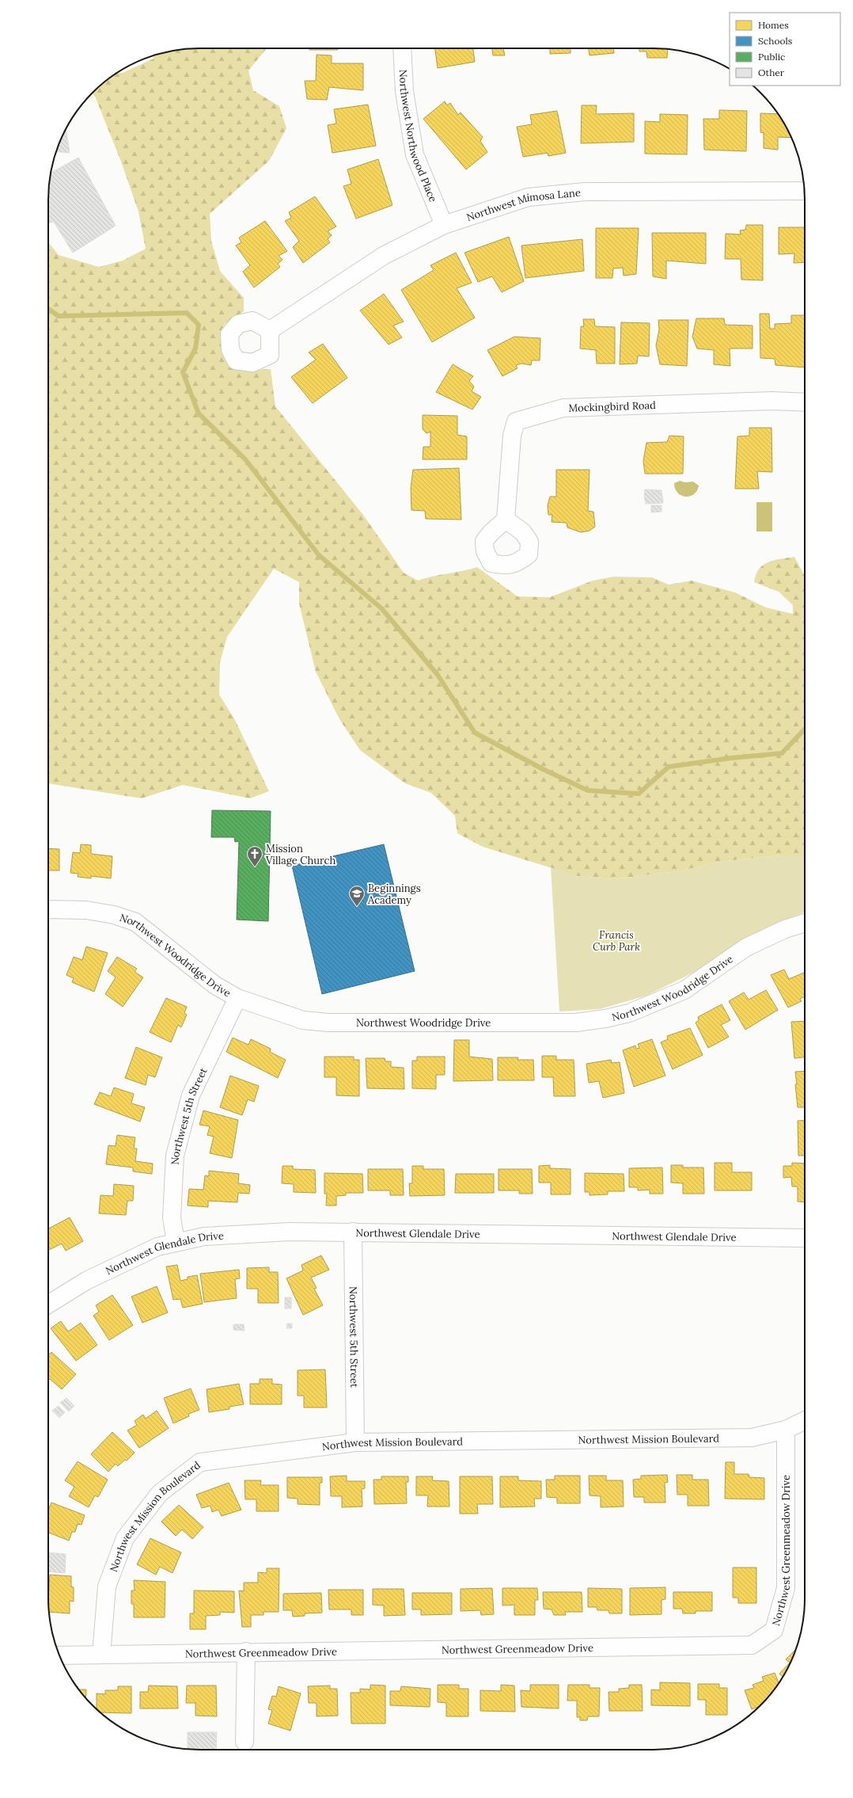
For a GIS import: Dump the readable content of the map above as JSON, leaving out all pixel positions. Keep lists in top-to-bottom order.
{
  "streets": {
    "street": [
      "Northwest Northwood Place",
      "Northwest Mimosa Lane",
      "Mockingbird Road",
      "Northwest Woodridge Drive",
      "Northwest 5th Street",
      "Northwest Glendale Drive",
      "Northwest Mission Boulevard",
      "Northwest Greenmeadow Drive"
    ]
  },
  "crossings": [
    ["Northwest Northwood Place", "Northwest Mimosa Lane"],
    ["Northwest Woodridge Drive", "Northwest 5th Street"],
    ["Northwest 5th Street", "Northwest Glendale Drive"],
    ["Northwest 5th Street", "Northwest Mission Boulevard"],
    ["Northwest Mission Boulevard", "Northwest Greenmeadow Drive"]
  ],
  "parks": ["Francis Curb Park"],
  "places": {
    "church": ["Mission Village Church"],
    "school or university": ["Beginnings Academy"]
  },
  "legend": [
    "Homes",
    "Schools",
    "Public",
    "Other"
  ]
}
